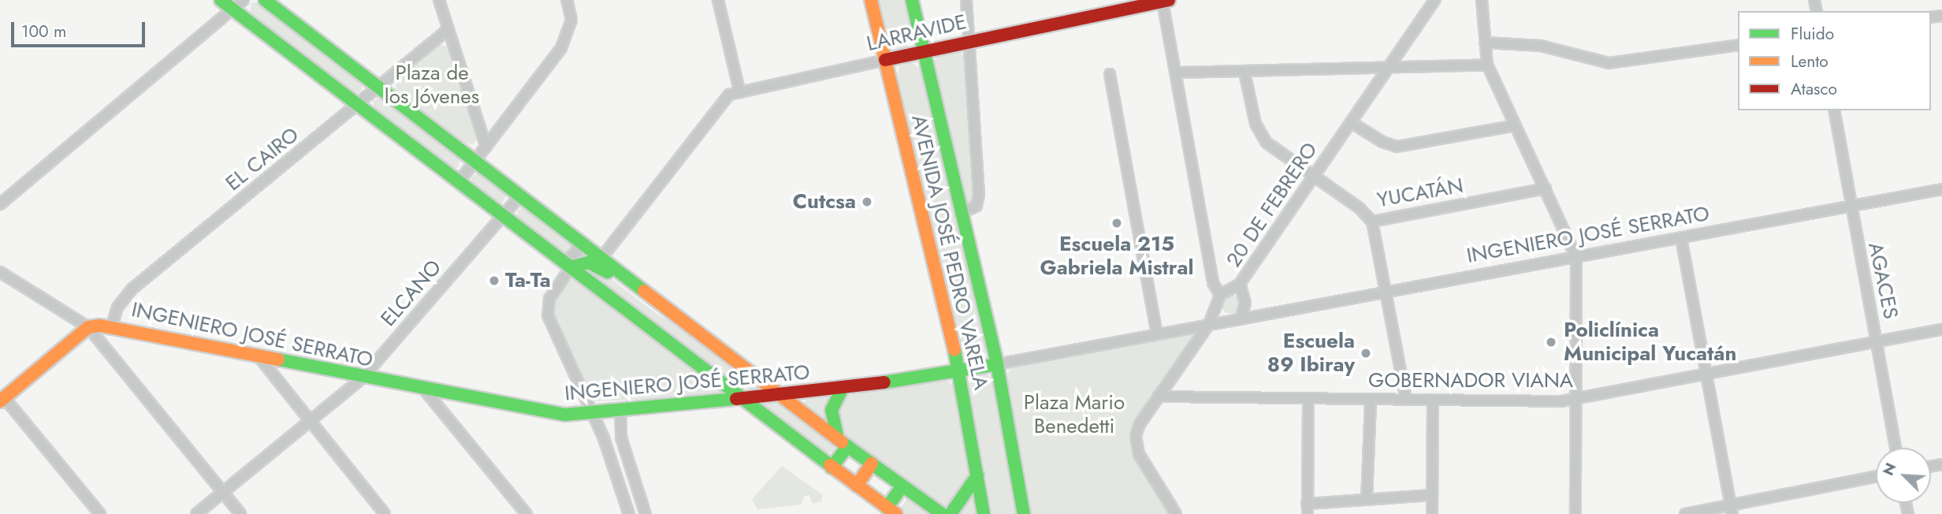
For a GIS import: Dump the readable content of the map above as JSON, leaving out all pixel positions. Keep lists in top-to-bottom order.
{
  "streets": {
    "street": [
      "LARRAVIDE",
      "EL CAIRO",
      "YUCATÁN",
      "20 DE FEBRERO",
      "INGENIERO JOSÉ SERRATO",
      "AVENIDA JOSÉ PEDRO VARELA",
      "AGACES",
      "ELCANO",
      "GOBERNADOR VIANA"
    ]
  },
  "crossings": [
    ["LARRAVIDE", "AVENIDA JOSÉ PEDRO VARELA"],
    ["EL CAIRO", "INGENIERO JOSÉ SERRATO"],
    ["YUCATÁN", "20 DE FEBRERO"],
    ["INGENIERO JOSÉ SERRATO", "AVENIDA JOSÉ PEDRO VARELA"],
    ["INGENIERO JOSÉ SERRATO", "AGACES"],
    ["INGENIERO JOSÉ SERRATO", "ELCANO"],
    ["AGACES", "GOBERNADOR VIANA"]
  ],
  "parks": ["Plaza de los Jóvenes", "Plaza Mario Benedetti"],
  "places": [
    "Cutcsa",
    "Escuela 215 Gabriela Mistral",
    "Ta-Ta",
    "Policlínica Municipal Yucatán",
    "Escuela 89 Ibiray"
  ],
  "legend": ["Fluido", "Lento", "Atasco"],
  "scale_bar": "100 m",
  "north": "top left"
}
